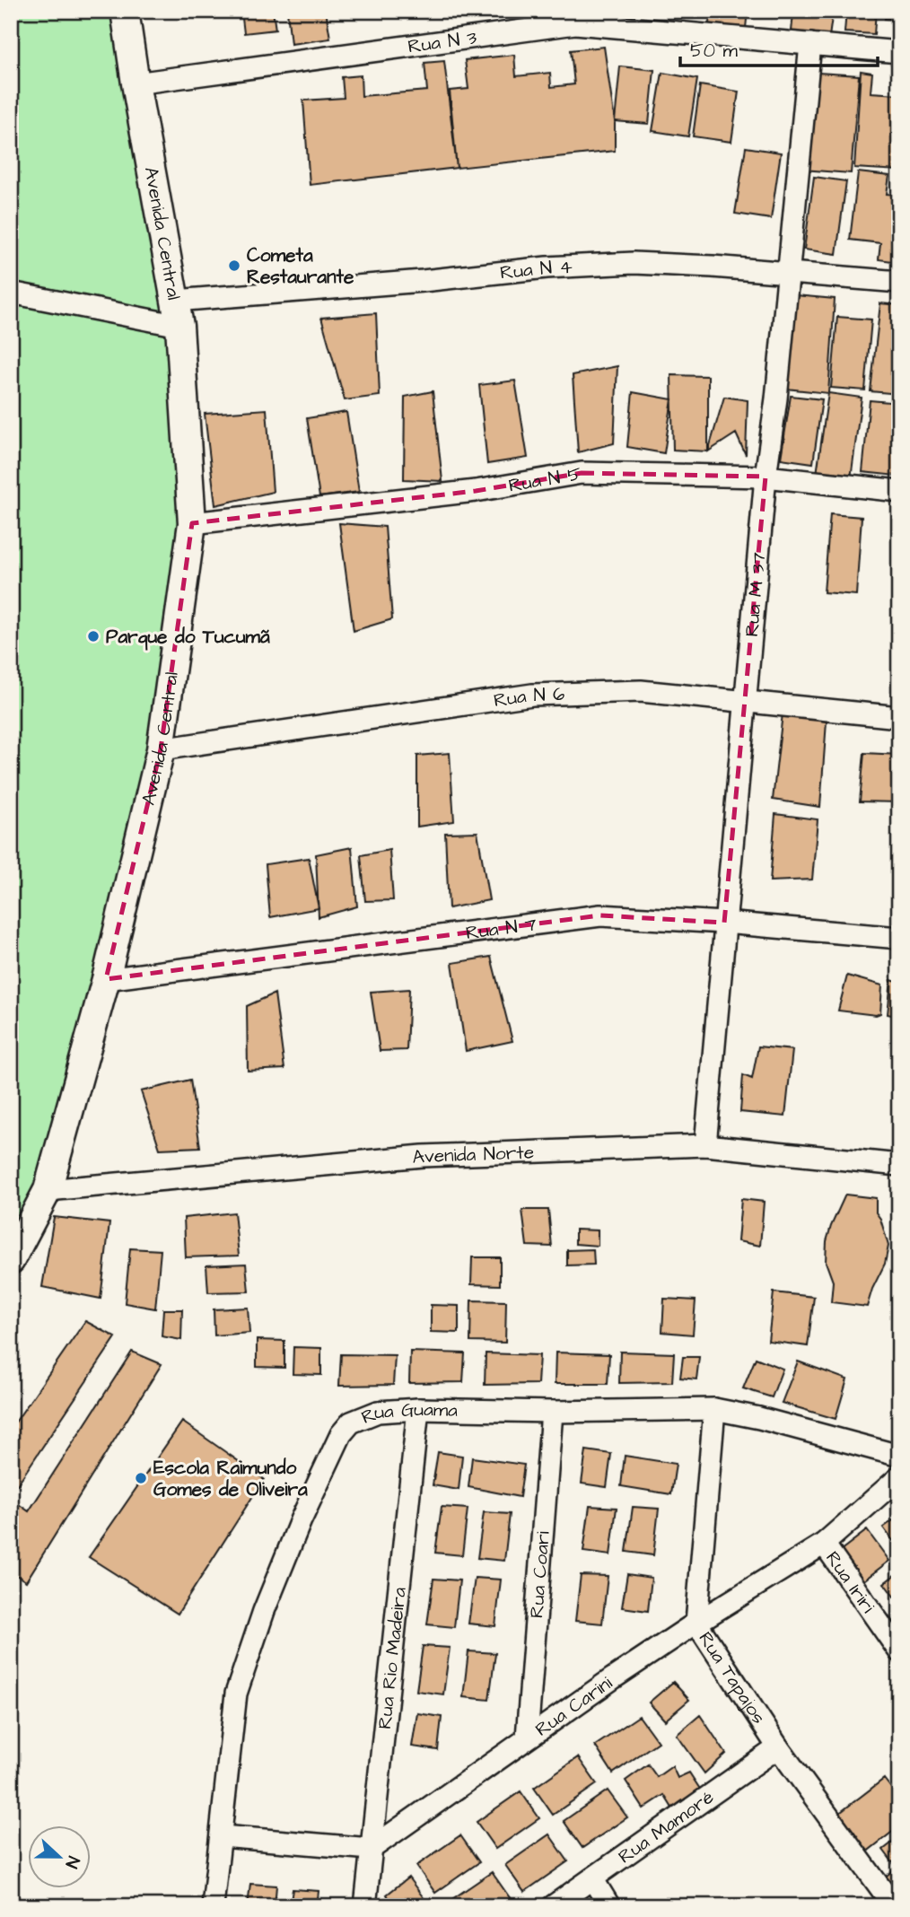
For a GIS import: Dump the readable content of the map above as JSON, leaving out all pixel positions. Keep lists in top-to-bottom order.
{
  "streets": {
    "street": [
      "Rua N 3",
      "Avenida Central",
      "Rua N 4",
      "Rua N 5",
      "Rua M 37",
      "Rua N 6",
      "Rua N 7",
      "Avenida Norte",
      "Rua Guama",
      "Rua Coari",
      "Rua Iriri",
      "Rua Rio Madeira",
      "Rua Tapajos",
      "Rua Carini",
      "Rua Mamoré"
    ]
  },
  "crossings": [
    ["Rua N 3", "Avenida Central"],
    ["Rua N 3", "Rua M 37"],
    ["Avenida Central", "Rua N 4"],
    ["Avenida Central", "Rua N 5"],
    ["Avenida Central", "Rua N 6"],
    ["Avenida Central", "Rua N 7"],
    ["Avenida Central", "Avenida Norte"],
    ["Rua N 4", "Rua M 37"],
    ["Rua N 5", "Rua M 37"],
    ["Rua M 37", "Rua N 6"],
    ["Rua M 37", "Rua N 7"],
    ["Rua M 37", "Avenida Norte"],
    ["Rua Guama", "Rua Coari"],
    ["Rua Guama", "Rua Rio Madeira"],
    ["Rua Guama", "Rua Tapajos"],
    ["Rua Coari", "Rua Carini"],
    ["Rua Iriri", "Rua Carini"],
    ["Rua Rio Madeira", "Rua Carini"],
    ["Rua Tapajos", "Rua Carini"],
    ["Rua Tapajos", "Rua Mamoré"]
  ],
  "places": ["Cometa Restaurante", "Parque do Tucumã", "Escola Raimundo Gomes de Oliveira"],
  "scale_bar": "50 m",
  "north": "right"
}
